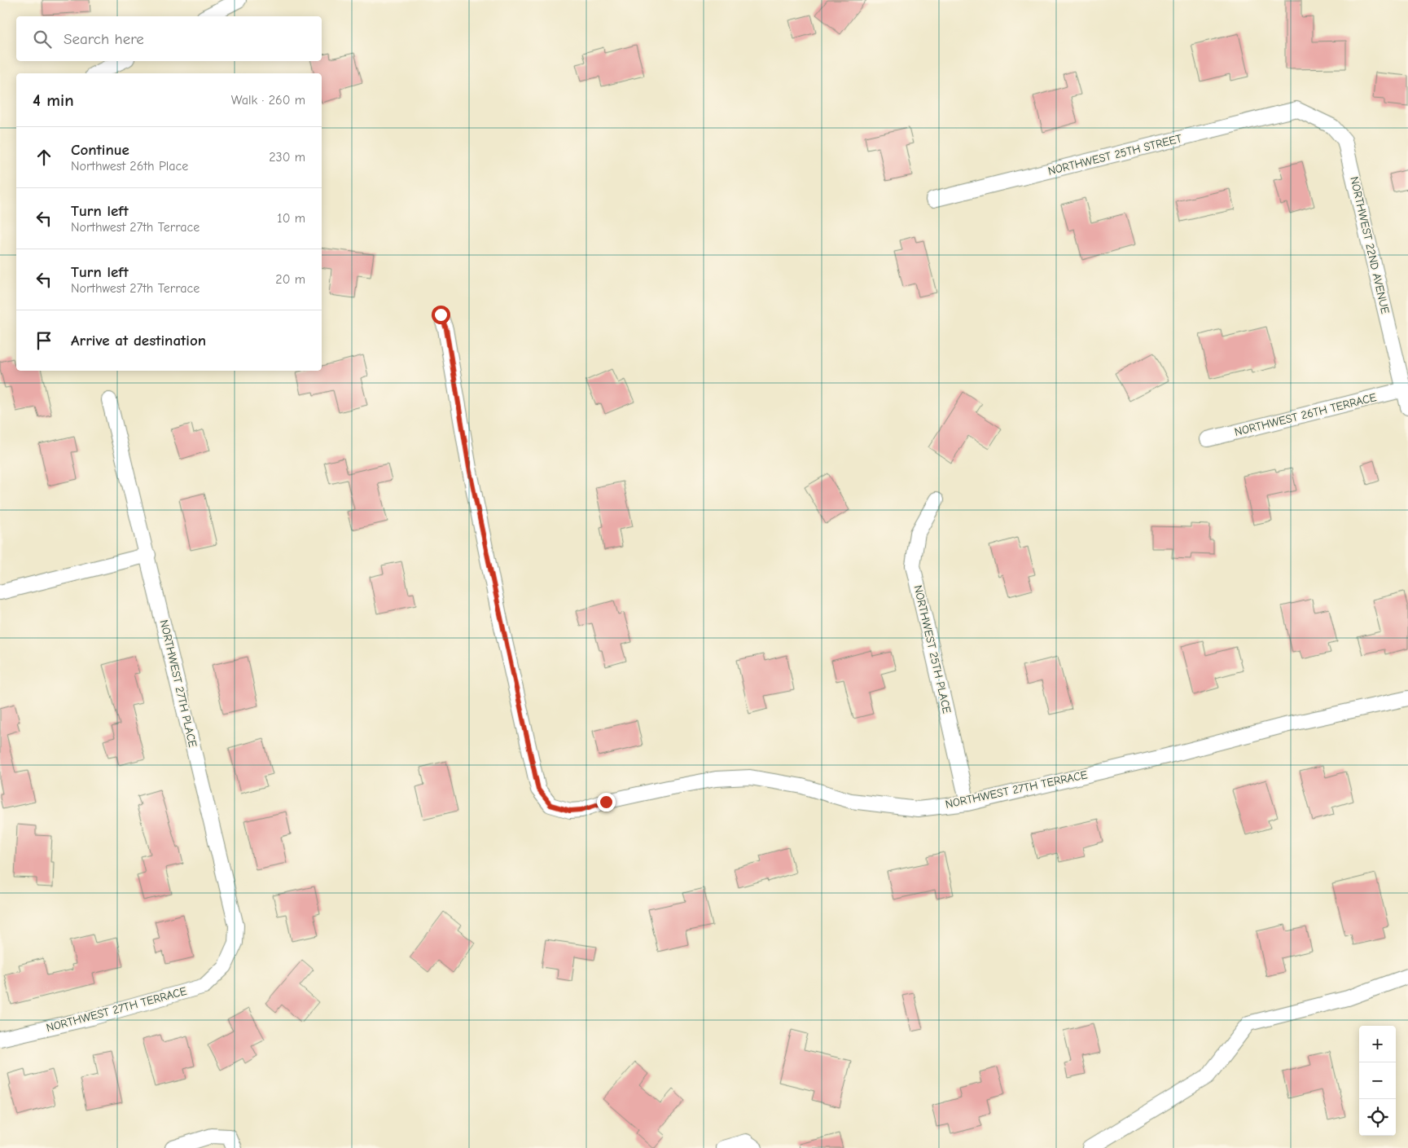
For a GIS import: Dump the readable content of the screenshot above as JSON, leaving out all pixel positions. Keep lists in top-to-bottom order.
{
  "streets": {
    "street": [
      "NORTHWEST 25TH STREET",
      "NORTHWEST 22ND AVENUE",
      "NORTHWEST 26TH TERRACE",
      "NORTHWEST 25TH PLACE",
      "NORTHWEST 27TH PLACE",
      "NORTHWEST 27TH TERRACE"
    ]
  },
  "crossings": [
    ["NORTHWEST 25TH STREET", "NORTHWEST 22ND AVENUE"],
    ["NORTHWEST 22ND AVENUE", "NORTHWEST 26TH TERRACE"],
    ["NORTHWEST 25TH PLACE", "NORTHWEST 27TH TERRACE"],
    ["NORTHWEST 27TH PLACE", "NORTHWEST 27TH TERRACE"]
  ],
  "page": {
    "search": "Search here",
    "heading": ["4 min", "Walk · 260 m"],
    "list": [
      ["Continue", "Northwest 26th Place", "230 m"],
      ["Turn left", "Northwest 27th Terrace", "10 m"],
      ["Turn left", "Northwest 27th Terrace", "20 m"],
      "Arrive at destination"
    ],
    "map_buttons": ["+", "−"]
  }
}
